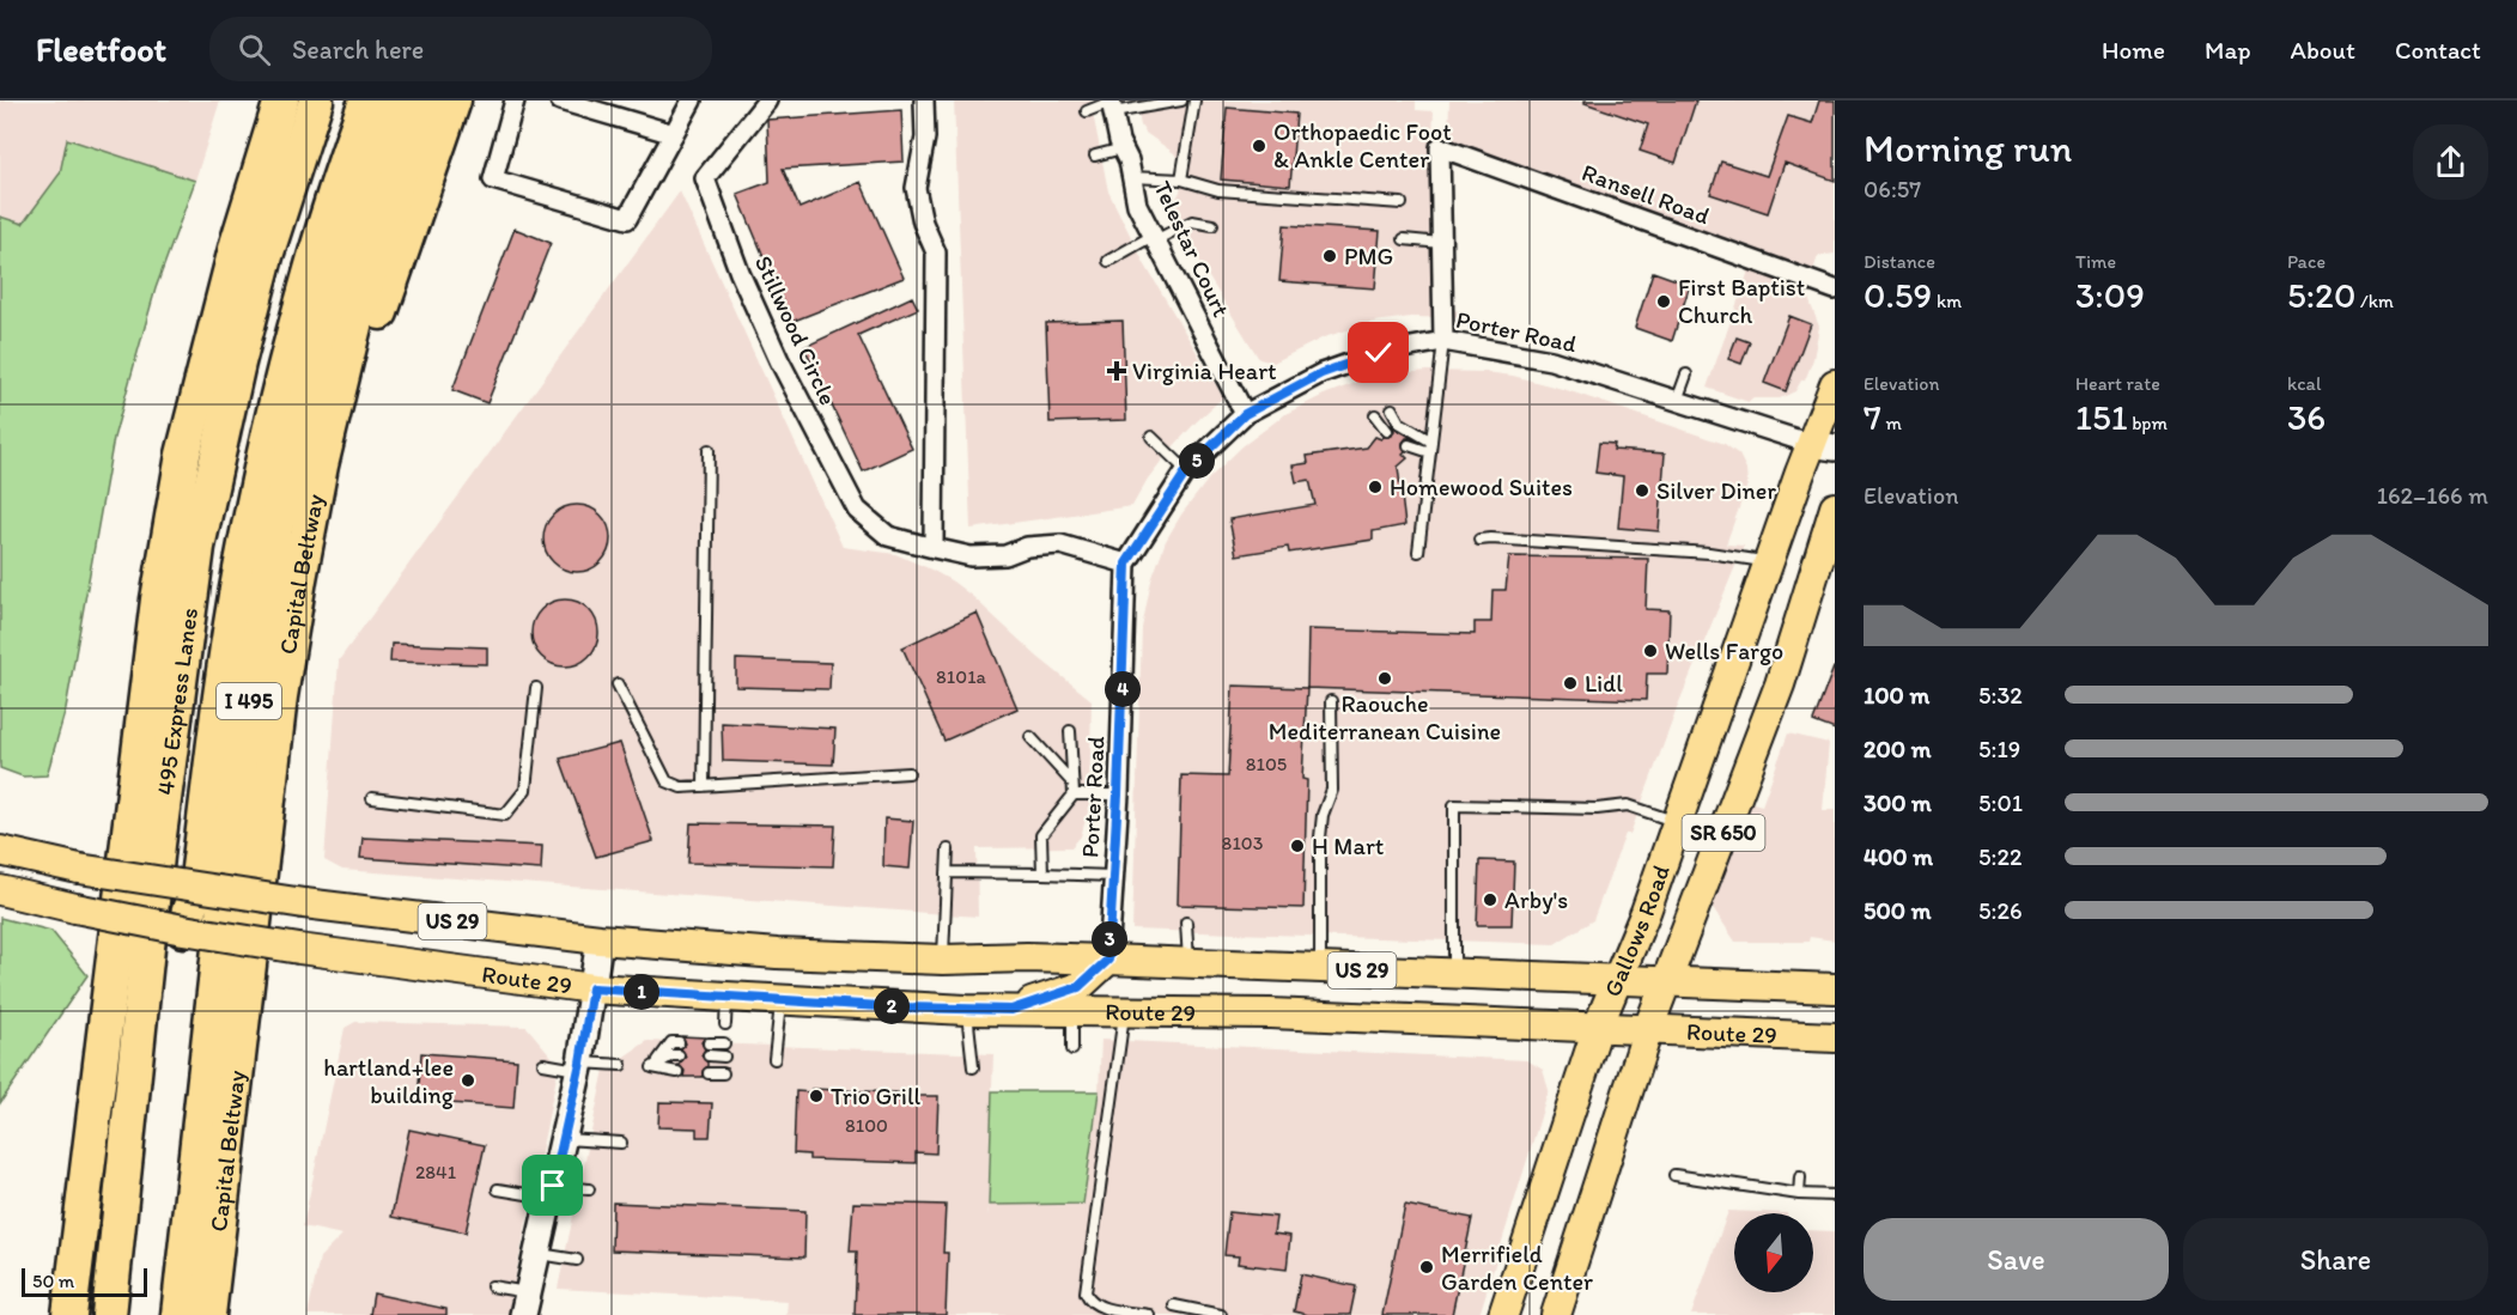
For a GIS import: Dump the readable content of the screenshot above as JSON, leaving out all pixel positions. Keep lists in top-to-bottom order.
{
  "streets": {
    "highway": ["Capital Beltway", "495 Express Lanes", "I 495"],
    "main road": [
      "SR 650",
      "US 29",
      "Gallows Road",
      "Route 29"
    ],
    "street": [
      "Ransell Road",
      "Telestar Court",
      "Stillwood Circle",
      "Porter Road"
    ]
  },
  "crossings": [
    ["Telestar Court", "Porter Road"],
    ["Stillwood Circle", "Porter Road"],
    ["Porter Road", "Gallows Road"],
    ["Porter Road", "Route 29"],
    ["Gallows Road", "Route 29"]
  ],
  "places": {
    "other": [
      "Orthopaedic Foot & Ankle Center",
      "PMG",
      "First Baptist Church",
      "Homewood Suites",
      "Silver Diner",
      "Wells Fargo",
      "Raouche Mediterranean Cuisine",
      "Lidl",
      "H Mart",
      "Arby's",
      "hartland+lee building",
      "Trio Grill",
      "Merrifield Garden Center"
    ],
    "health": ["Virginia Heart"]
  },
  "house_numbers": [
    "8101a",
    "8105",
    "8103",
    "8100",
    "2841"
  ],
  "scale_bar": "50 m",
  "north": "bottom",
  "page": {
    "header": "Fleetfoot",
    "search": "Search here",
    "nav": [
      "Home",
      "Map",
      "About",
      "Contact"
    ],
    "heading": ["Morning run", "06:57"],
    "stats": [
      ["Distance", "0.59 km"],
      ["Time", "3:09"],
      ["Pace", "5:20 /km"],
      ["Elevation", "7 m"],
      ["Heart rate", "151 bpm"],
      ["kcal", "36"]
    ],
    "pins": [
      "5",
      "4",
      "3",
      "1",
      "2"
    ],
    "chart": ["Elevation", "162–166 m"],
    "list": [
      {
        "name": "100 m",
        "note": "5:32"
      },
      {
        "name": "200 m",
        "note": "5:19"
      },
      {
        "name": "300 m",
        "note": "5:01"
      },
      {
        "name": "400 m",
        "note": "5:22"
      },
      {
        "name": "500 m",
        "note": "5:26"
      }
    ],
    "buttons": ["Save", "Share"],
    "scale": "50 m"
  }
}
